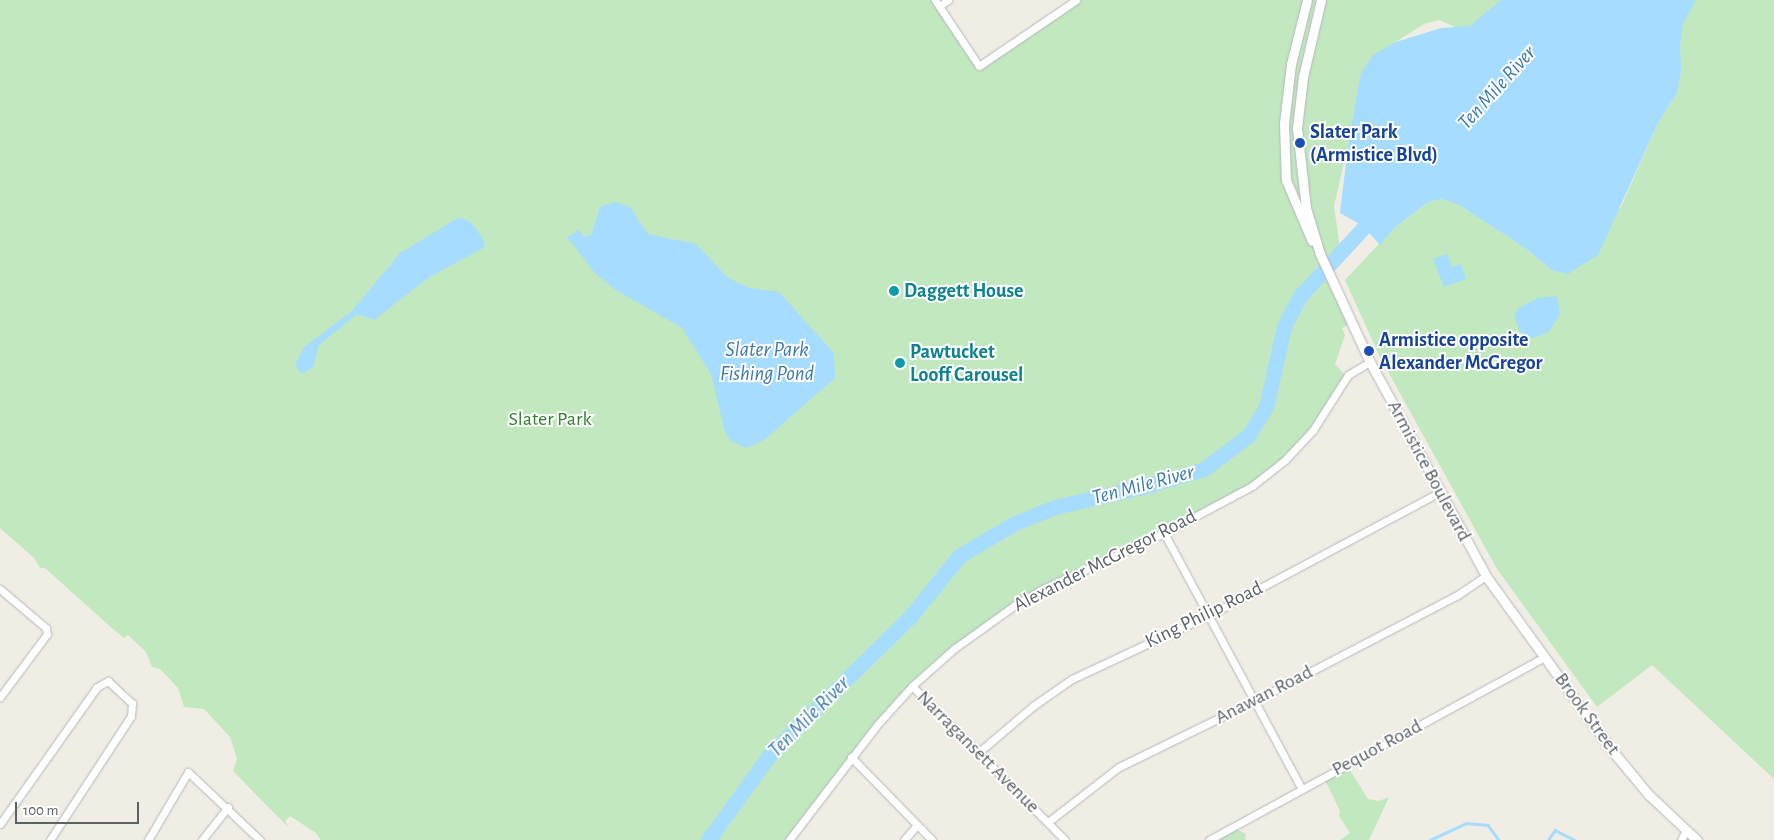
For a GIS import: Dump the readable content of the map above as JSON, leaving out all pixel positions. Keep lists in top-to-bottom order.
{
  "streets": {
    "main road": ["Armistice Boulevard", "Brook Street"],
    "street": [
      "Alexander McGregor Road",
      "King Philip Road",
      "Anawan Road",
      "Pequot Road",
      "Narragansett Avenue"
    ]
  },
  "crossings": [
    ["Armistice Boulevard", "Alexander McGregor Road"],
    ["Armistice Boulevard", "King Philip Road"],
    ["Armistice Boulevard", "Anawan Road"],
    ["Armistice Boulevard", "Brook Street"],
    ["Alexander McGregor Road", "Narragansett Avenue"],
    ["King Philip Road", "Narragansett Avenue"],
    ["Anawan Road", "Brook Street"],
    ["Anawan Road", "Narragansett Avenue"],
    ["Brook Street", "Pequot Road"]
  ],
  "water": ["Ten Mile River", "Slater Park Fishing Pond"],
  "parks": ["Slater Park"],
  "places": [
    "Slater Park (Armistice Blvd)",
    "Daggett House",
    "Armistice opposite Alexander McGregor",
    "Pawtucket Looff Carousel"
  ],
  "scale_bar": "100 m"
}
